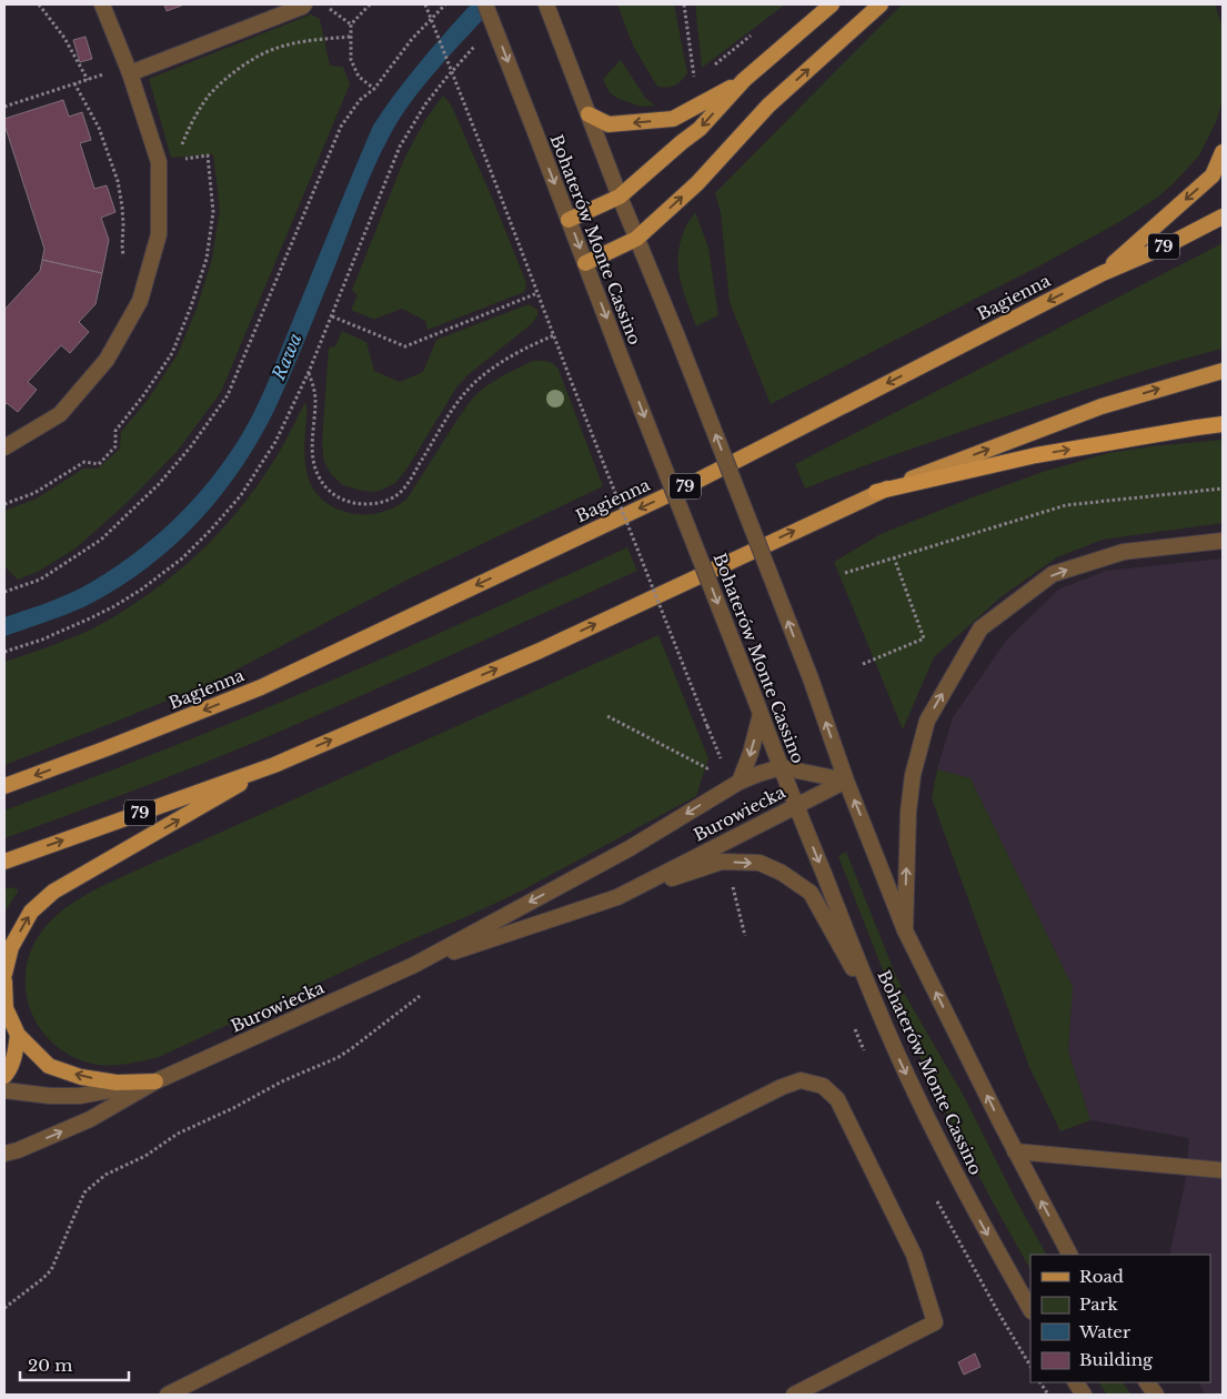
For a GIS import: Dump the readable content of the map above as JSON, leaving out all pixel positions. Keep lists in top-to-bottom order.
{
  "streets": {
    "main road": ["79", "Bagienna"],
    "street": ["Bohaterów Monte Cassino", "Burowiecka"]
  },
  "crossings": [
    ["Bohaterów Monte Cassino", "Burowiecka"]
  ],
  "water": ["Rawa"],
  "legend": [
    "Road",
    "Park",
    "Water",
    "Building"
  ],
  "scale_bar": "20 m"
}
